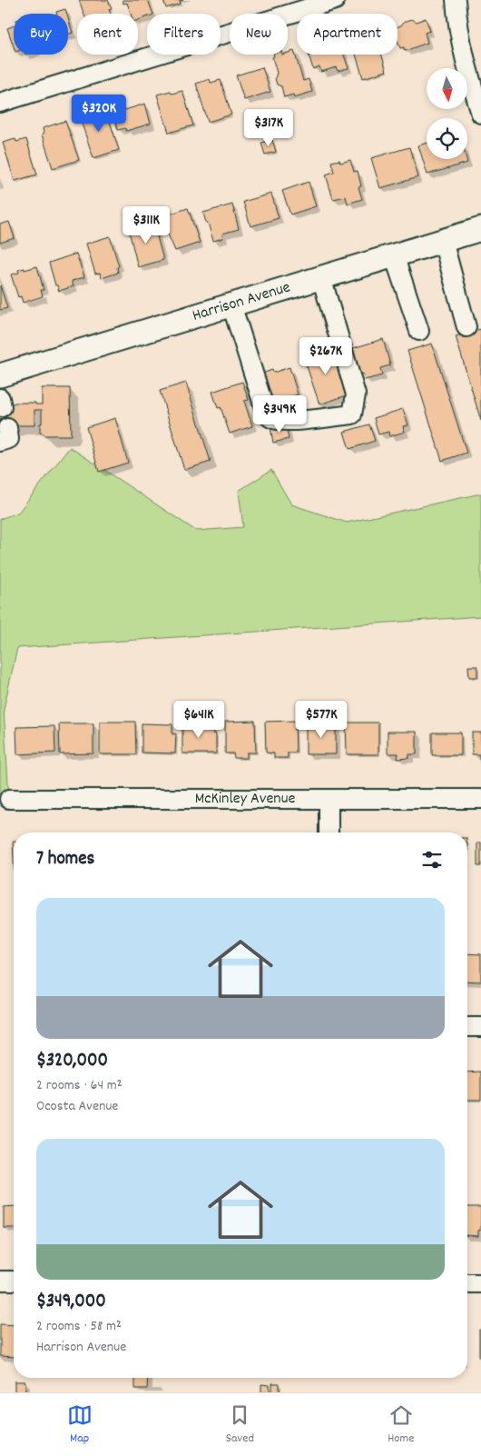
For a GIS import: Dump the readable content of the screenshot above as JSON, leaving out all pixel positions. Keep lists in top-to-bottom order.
{
  "streets": {
    "main road": ["Harrison Avenue"],
    "street": ["McKinley Avenue"]
  },
  "north": "bottom",
  "page": {
    "chip": [
      "Buy",
      "Rent",
      "Filters",
      "New",
      "Apartment"
    ],
    "price": [
      "$320K",
      "$317K",
      "$311K",
      "$267K",
      "$349K",
      "$641K",
      "$577K"
    ],
    "heading": "7 homes",
    "list": [
      {
        "name": "$320,000",
        "note": "2 rooms · 64 m² · Ocosta Avenue"
      },
      {
        "name": "$349,000",
        "note": "2 rooms · 58 m² · Harrison Avenue"
      }
    ],
    "tabs": ["Map", "Saved", "Home"]
  }
}
